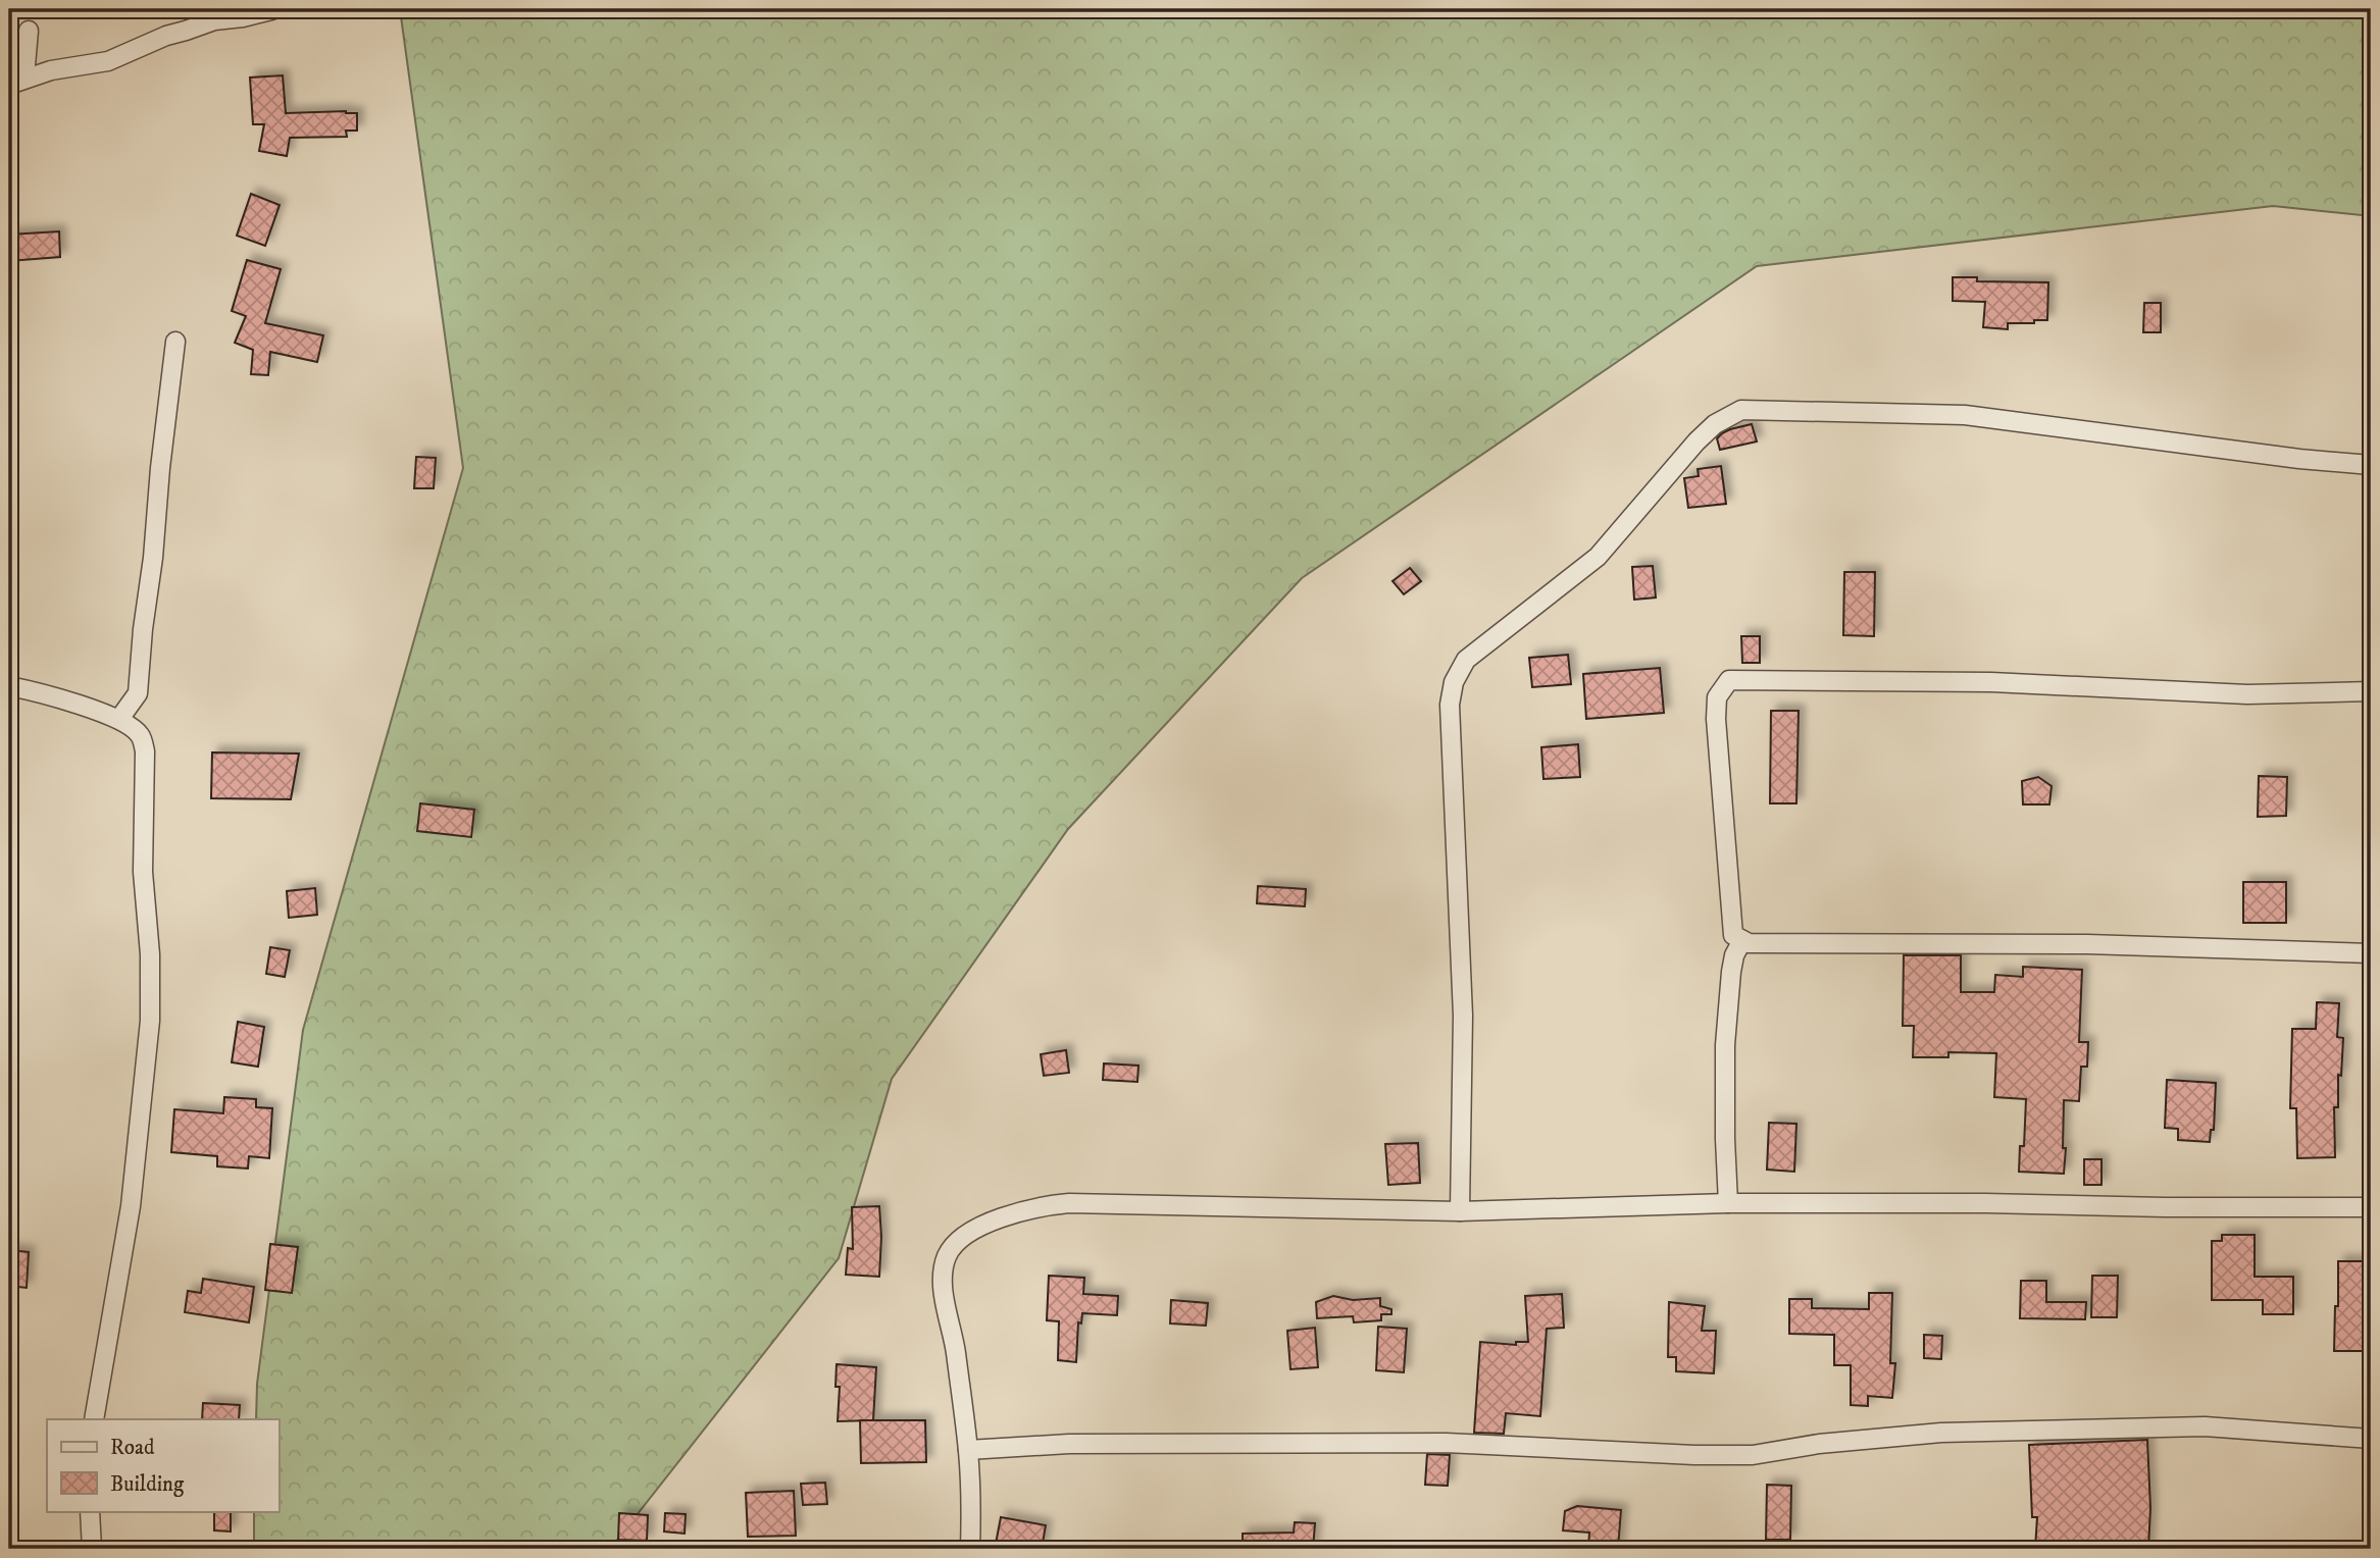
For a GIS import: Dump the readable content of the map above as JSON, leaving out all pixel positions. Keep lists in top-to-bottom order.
{
  "legend": ["Road", "Building"]
}
